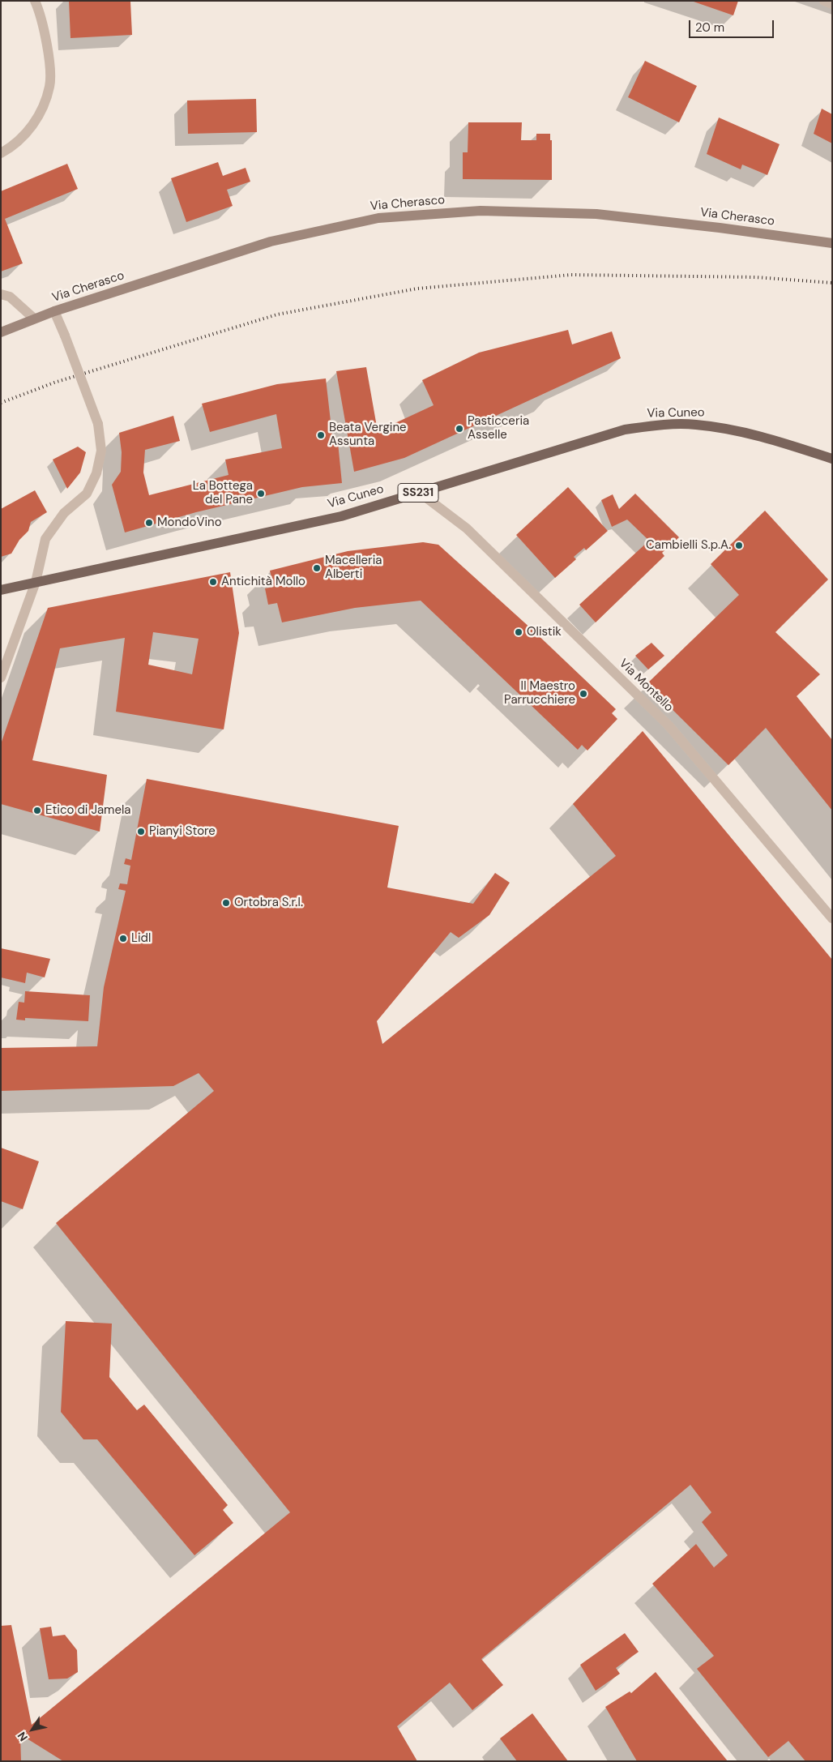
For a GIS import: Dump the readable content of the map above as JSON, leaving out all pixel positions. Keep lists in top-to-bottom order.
{
  "streets": {
    "main road": ["Via Cherasco", "Via Cuneo", "SS231"],
    "street": ["Via Montello"]
  },
  "crossings": [
    ["Via Cuneo", "Via Montello"]
  ],
  "places": [
    "Pasticceria Asselle",
    "Beata Vergine Assunta",
    "La Bottega del Pane",
    "MondoVino",
    "Cambielli S.p.A.",
    "Macelleria Alberti",
    "Antichità Mollo",
    "Olistik",
    "Il Maestro Parrucchiere",
    "Etico di Jamela",
    "Pianyi Store",
    "Ortobra S.r.l.",
    "Lidl"
  ],
  "scale_bar": "20 m",
  "north": "bottom left"
}
